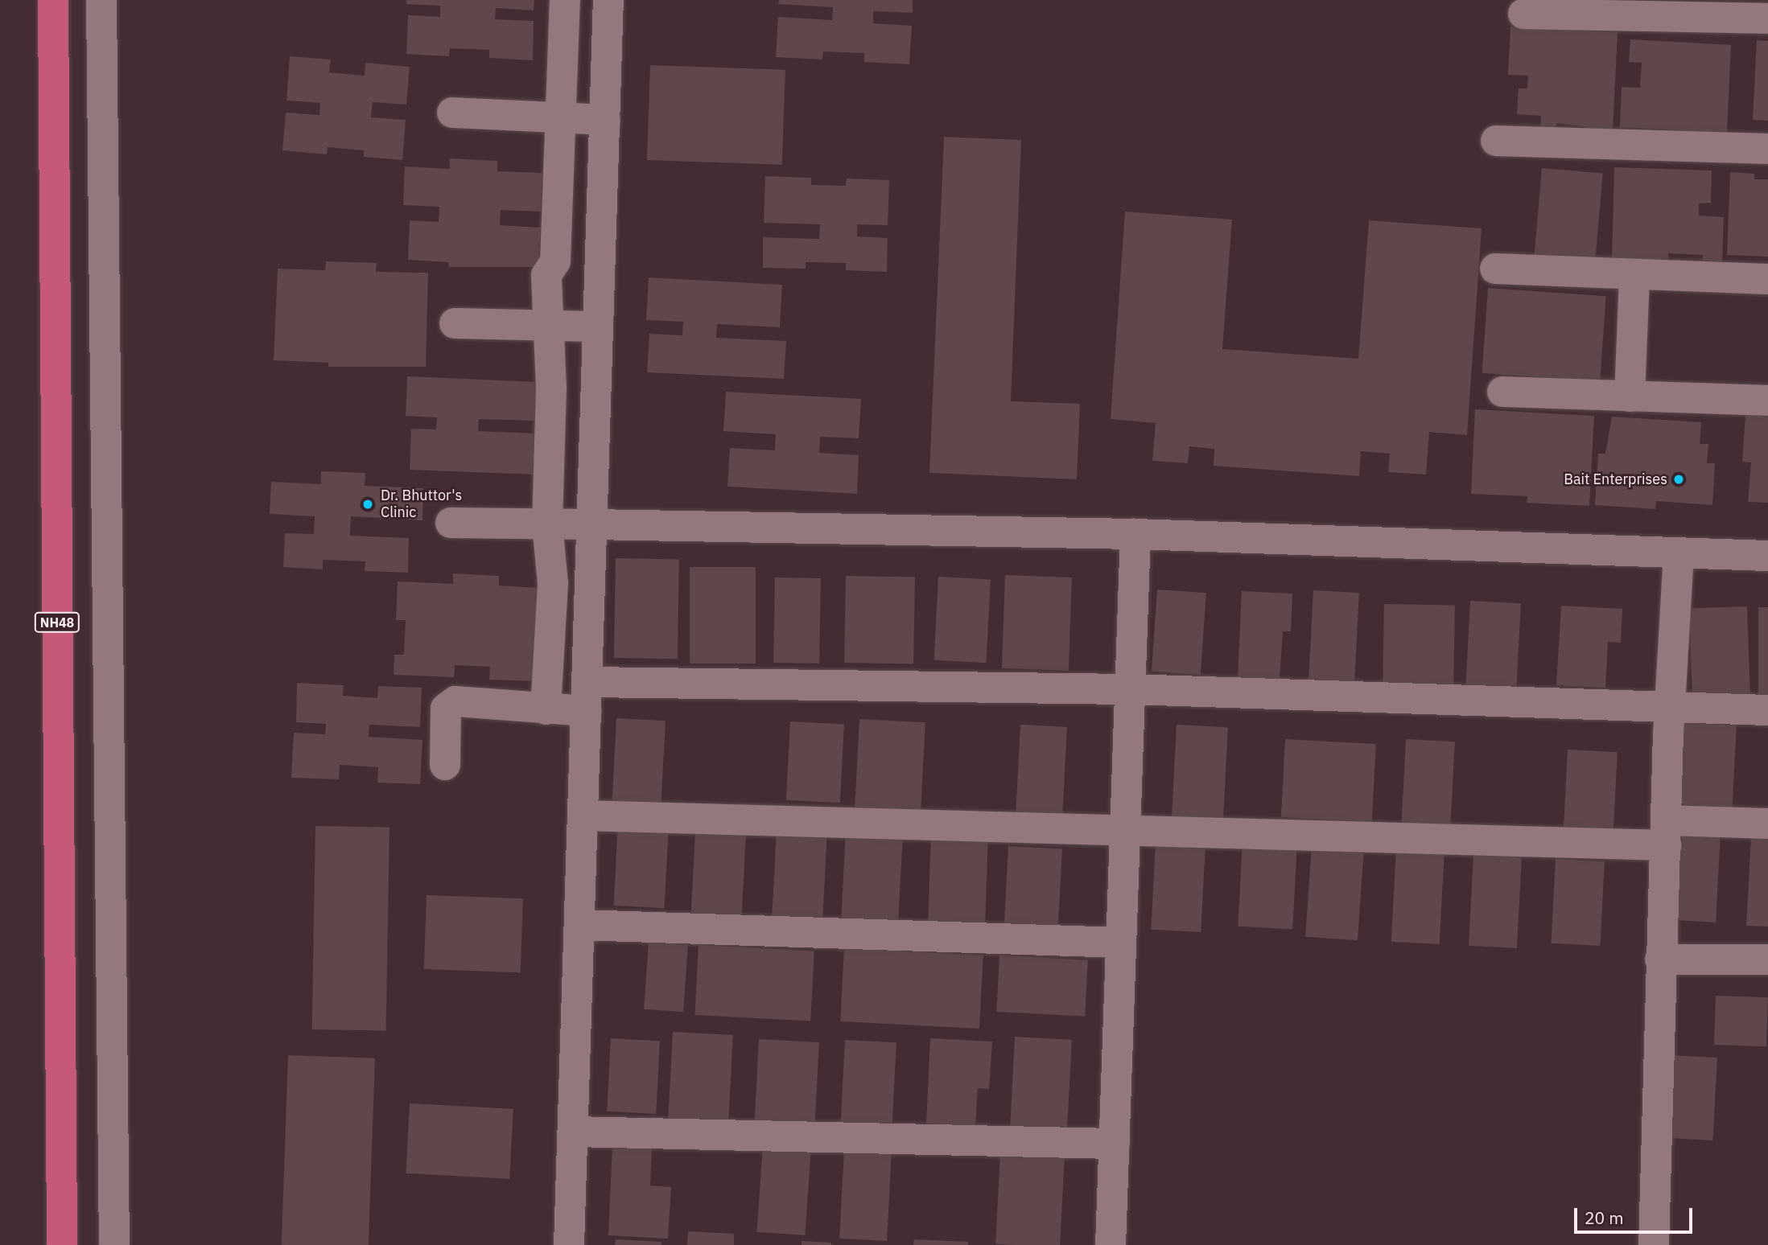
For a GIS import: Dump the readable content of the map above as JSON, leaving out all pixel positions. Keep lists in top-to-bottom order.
{
  "streets": {
    "highway": ["NH48"]
  },
  "places": ["Bait Enterprises", "Dr. Bhuttor's Clinic"],
  "scale_bar": "20 m"
}
